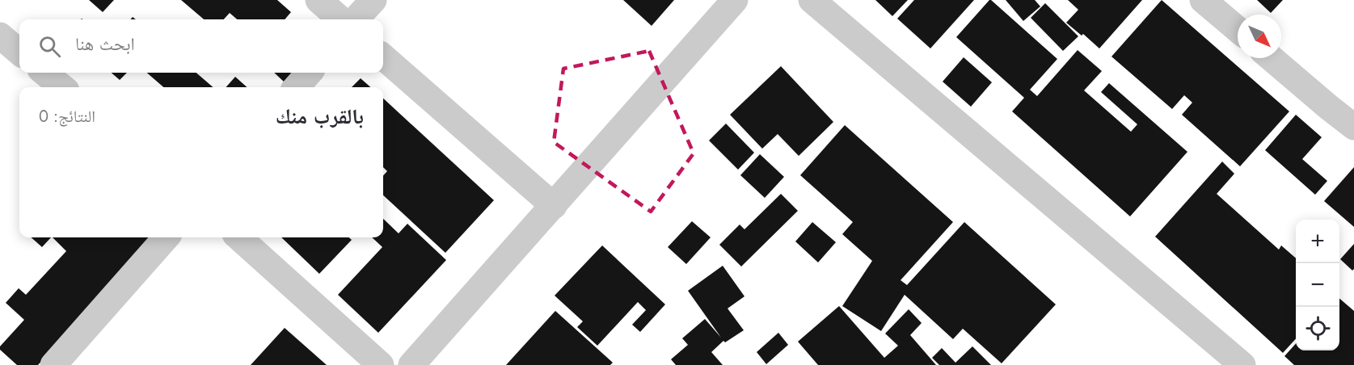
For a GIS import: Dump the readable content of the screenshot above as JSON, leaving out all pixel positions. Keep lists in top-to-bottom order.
{
  "north": "bottom right",
  "page": {
    "search": "ابحث هنا",
    "heading": ["بالقرب منك", "النتائج: 0"],
    "map_buttons": ["+", "−"]
  }
}
